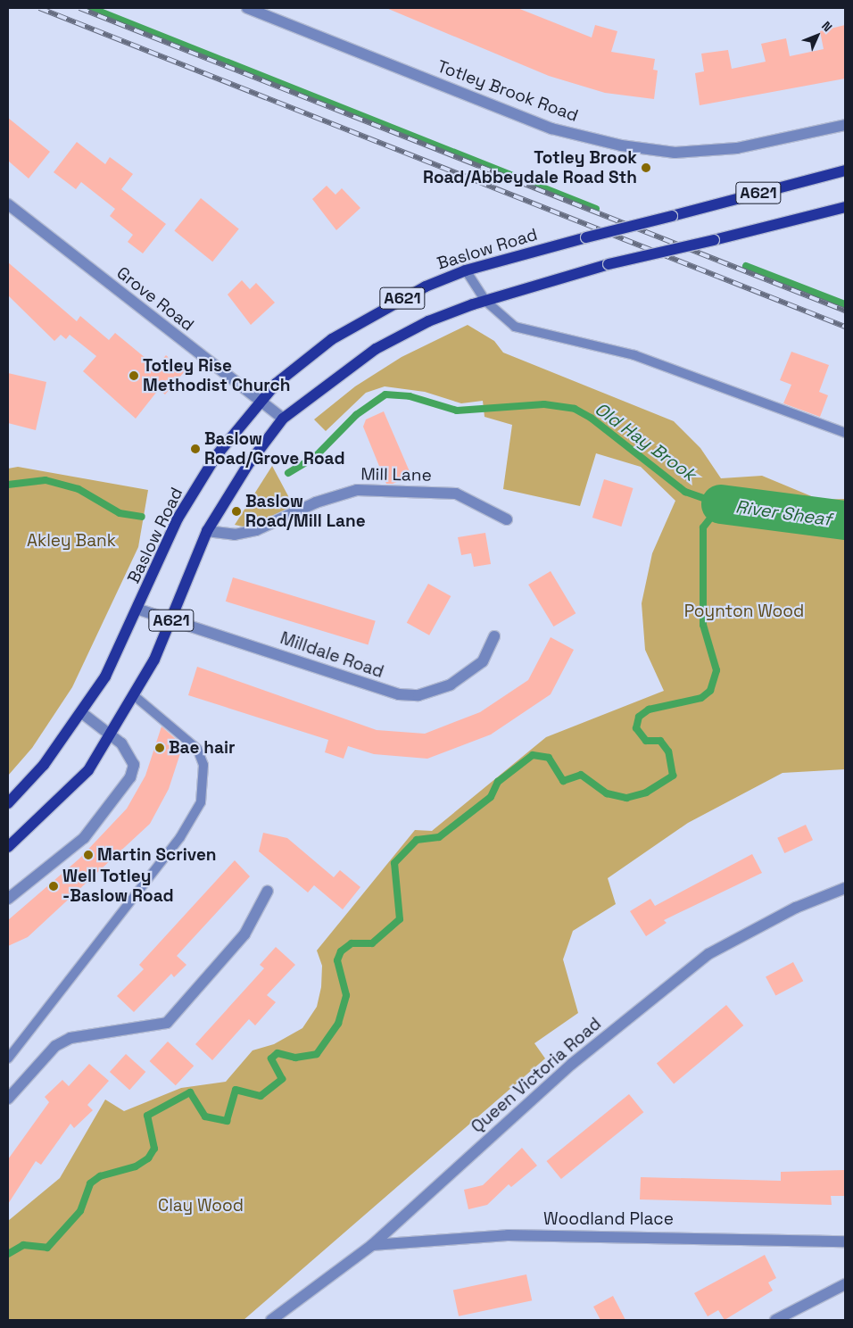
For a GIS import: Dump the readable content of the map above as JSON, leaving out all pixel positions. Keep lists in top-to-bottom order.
{
  "streets": {
    "main road": ["A621", "Baslow Road"],
    "street": [
      "Totley Brook Road",
      "Grove Road",
      "Mill Lane",
      "Milldale Road",
      "Queen Victoria Road",
      "Woodland Place"
    ]
  },
  "crossings": [
    ["A621", "Grove Road"],
    ["A621", "Mill Lane"],
    ["A621", "Milldale Road"],
    ["Baslow Road", "Grove Road"],
    ["Baslow Road", "Milldale Road"],
    ["Queen Victoria Road", "Woodland Place"]
  ],
  "water": ["Old Hay Brook", "River Sheaf"],
  "parks": ["Akley Bank", "Poynton Wood", "Clay Wood"],
  "places": [
    "Totley Brook Road/Abbeydale Road Sth",
    "Totley Rise Methodist Church",
    "Baslow Road/Grove Road",
    "Baslow Road/Mill Lane",
    "Bae hair",
    "Martin Scriven",
    "Well Totley -Baslow Road"
  ],
  "north": "top right"
}
